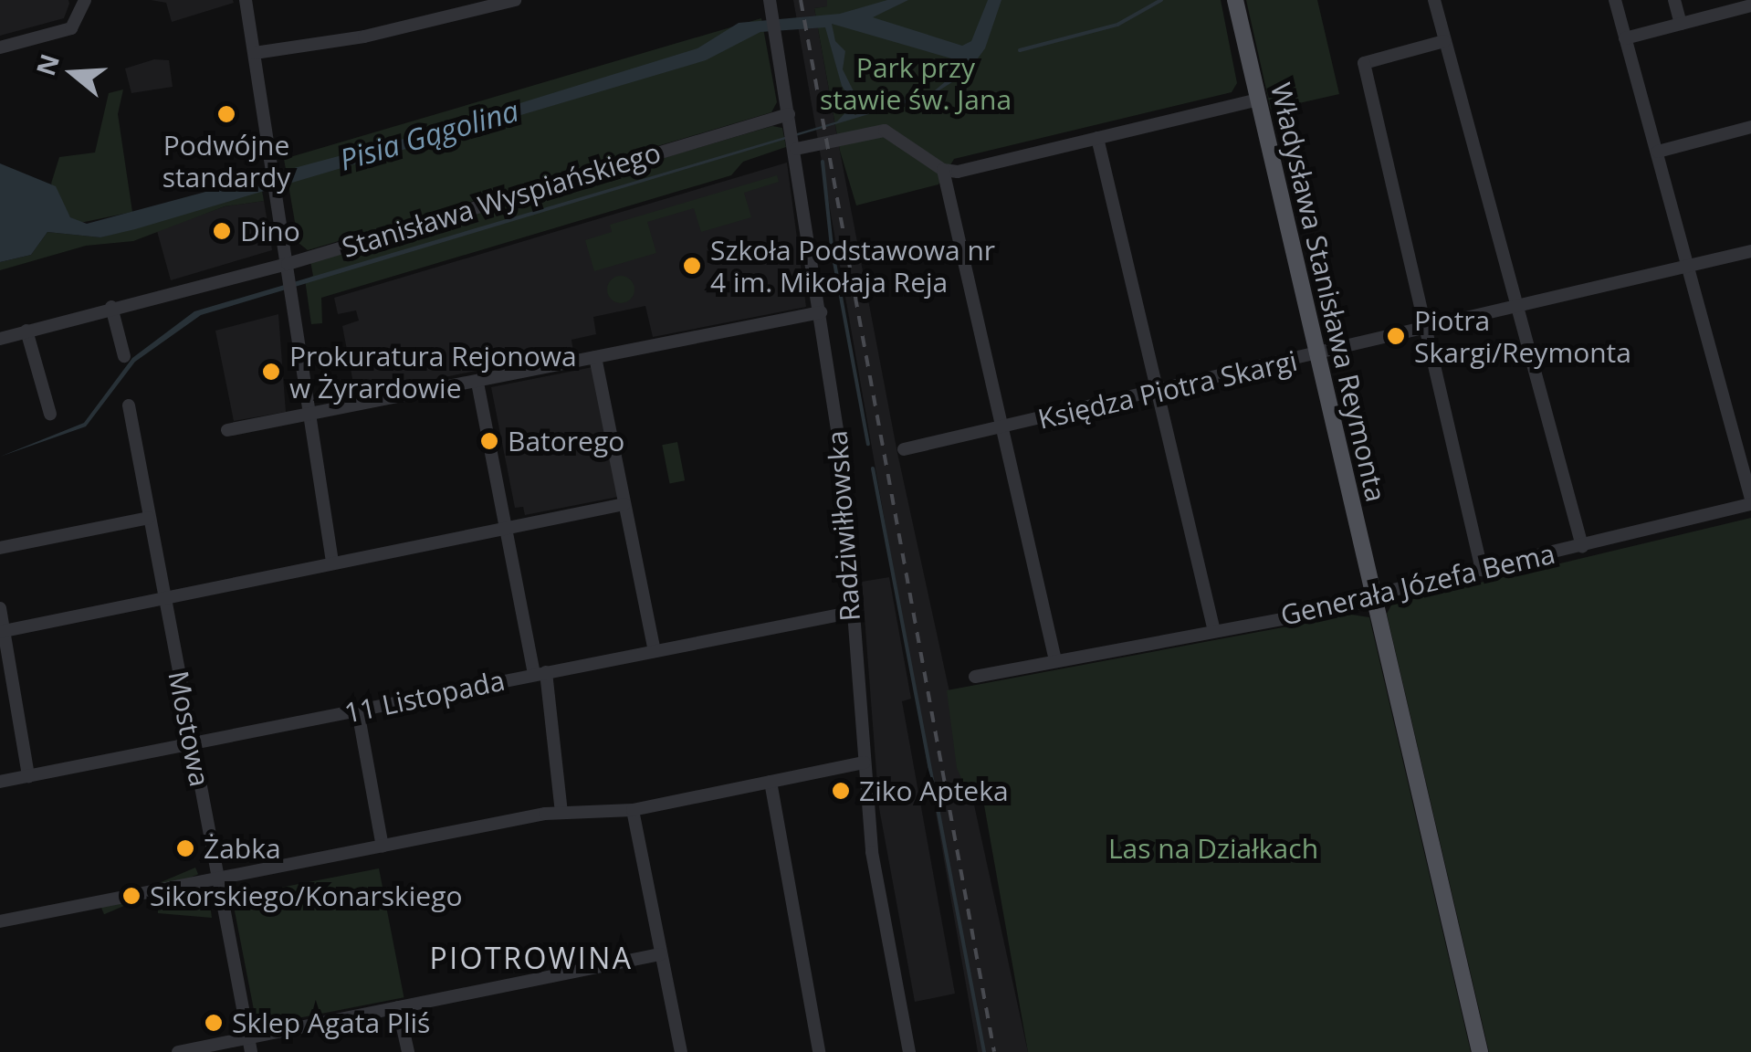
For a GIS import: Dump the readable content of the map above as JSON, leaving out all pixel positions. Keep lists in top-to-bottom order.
{
  "streets": {
    "main road": ["Władysława Stanisława Reymonta"],
    "street": [
      "Stanisława Wyspiańskiego",
      "Księdza Piotra Skargi",
      "Radziwiłłowska",
      "Generała Józefa Bema",
      "11 Listopada",
      "Mostowa"
    ]
  },
  "crossings": [
    ["Stanisława Wyspiańskiego", "Radziwiłłowska"],
    ["Władysława Stanisława Reymonta", "Księdza Piotra Skargi"],
    ["Władysława Stanisława Reymonta", "Generała Józefa Bema"],
    ["Radziwiłłowska", "11 Listopada"],
    ["11 Listopada", "Mostowa"]
  ],
  "districts": ["PIOTROWINA"],
  "water": ["Pisia Gągolina"],
  "parks": ["Park przy stawie św. Jana", "Las na Działkach"],
  "places": [
    "Podwójne standardy",
    "Dino",
    "Szkoła Podstawowa nr 4 im. Mikołaja Reja",
    "Piotra Skargi/Reymonta",
    "Prokuratura Rejonowa w Żyrardowie",
    "Batorego",
    "Ziko Apteka",
    "Żabka",
    "Sikorskiego/Konarskiego",
    "Sklep Agata Pliś"
  ],
  "north": "left"
}
